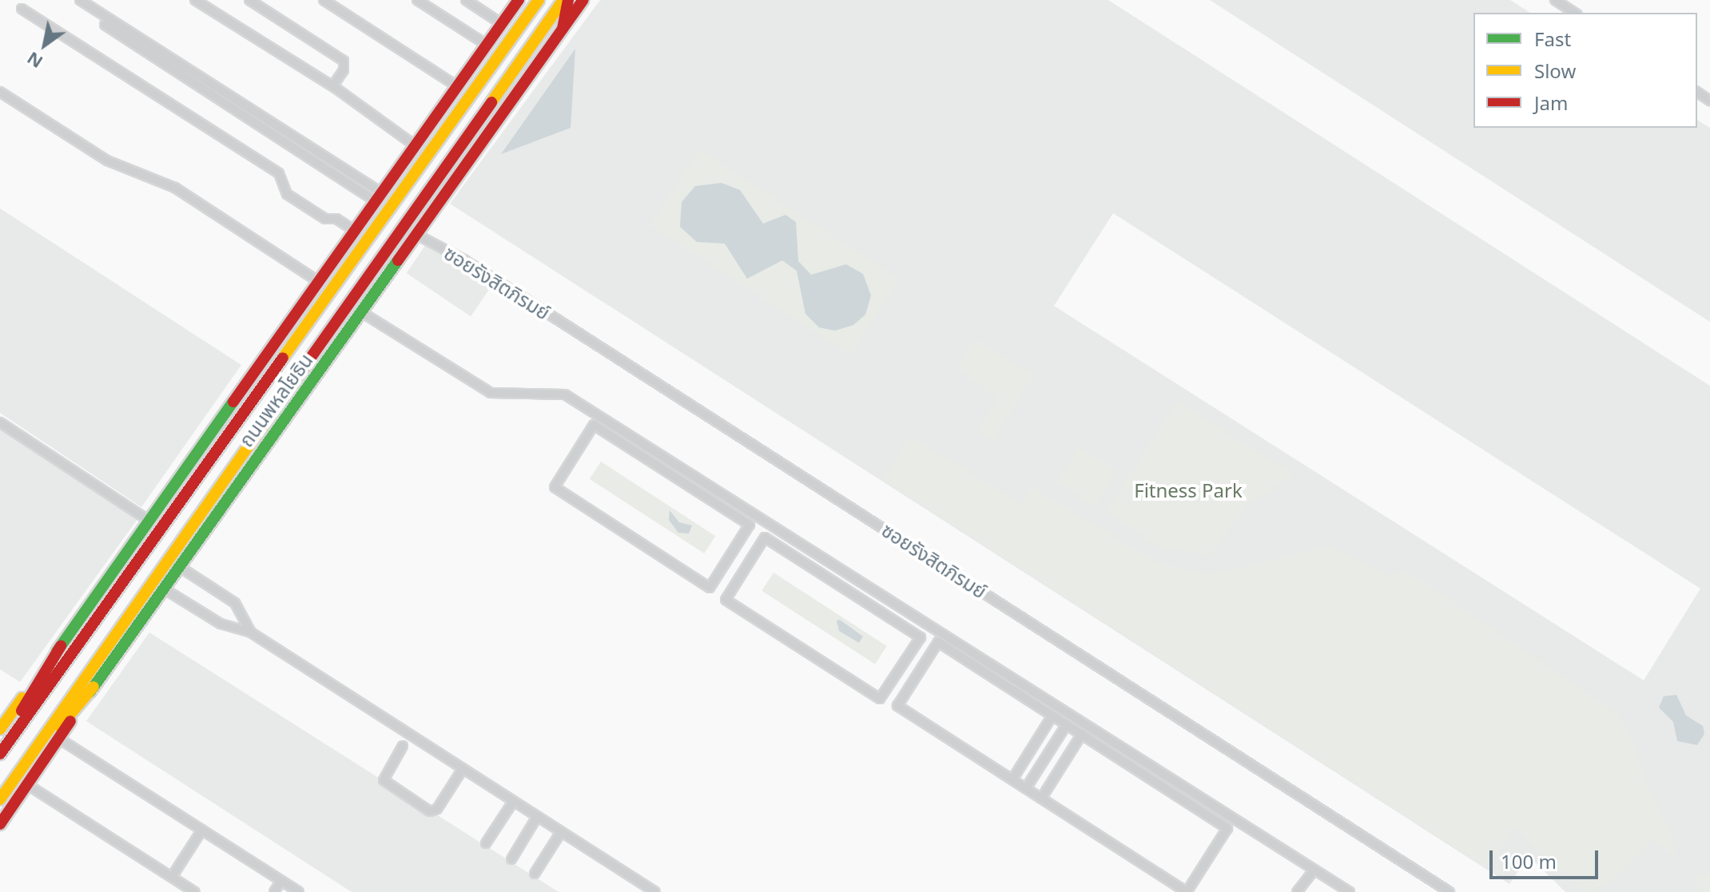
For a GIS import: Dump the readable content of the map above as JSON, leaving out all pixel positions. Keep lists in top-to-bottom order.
{
  "streets": {
    "main road": ["ถนนพหลโยธิน"],
    "street": ["ซอยรังสิตภิรมย์"]
  },
  "crossings": [
    ["ซอยรังสิตภิรมย์", "ถนนพหลโยธิน"]
  ],
  "parks": ["Fitness Park"],
  "legend": ["Fast", "Slow", "Jam"],
  "scale_bar": "100 m",
  "north": "bottom left"
}
